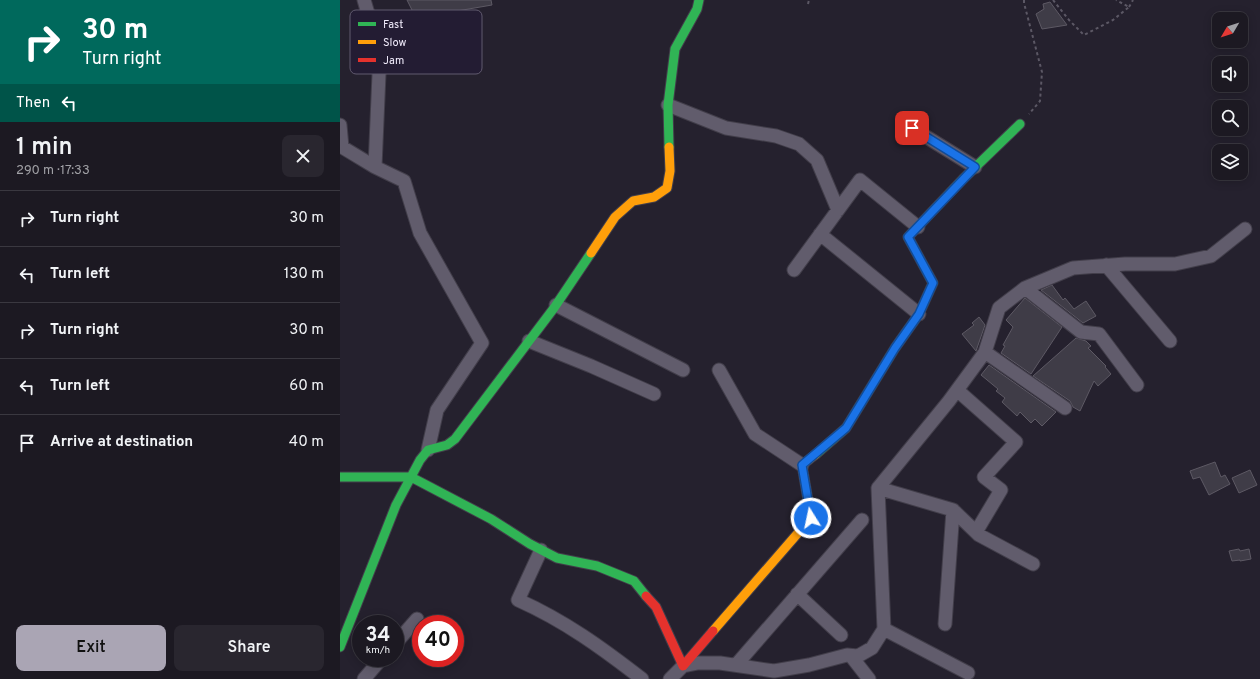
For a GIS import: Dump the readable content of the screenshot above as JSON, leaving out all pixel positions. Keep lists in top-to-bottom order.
{
  "legend": ["Fast", "Slow", "Jam"],
  "north": "bottom left",
  "page": {
    "turn": ["30 m", "Turn right"],
    "then": "Then",
    "heading": ["1 min", "290 m · 17:33"],
    "list": [
      {
        "name": "Turn right",
        "value": "30 m"
      },
      {
        "name": "Turn left",
        "value": "130 m"
      },
      {
        "name": "Turn right",
        "value": "30 m"
      },
      {
        "name": "Turn left",
        "value": "60 m"
      },
      {
        "name": "Arrive at destination",
        "value": "40 m"
      }
    ],
    "speed": "34 km/h",
    "limit": "40",
    "buttons": ["Exit", "Share"]
  }
}
